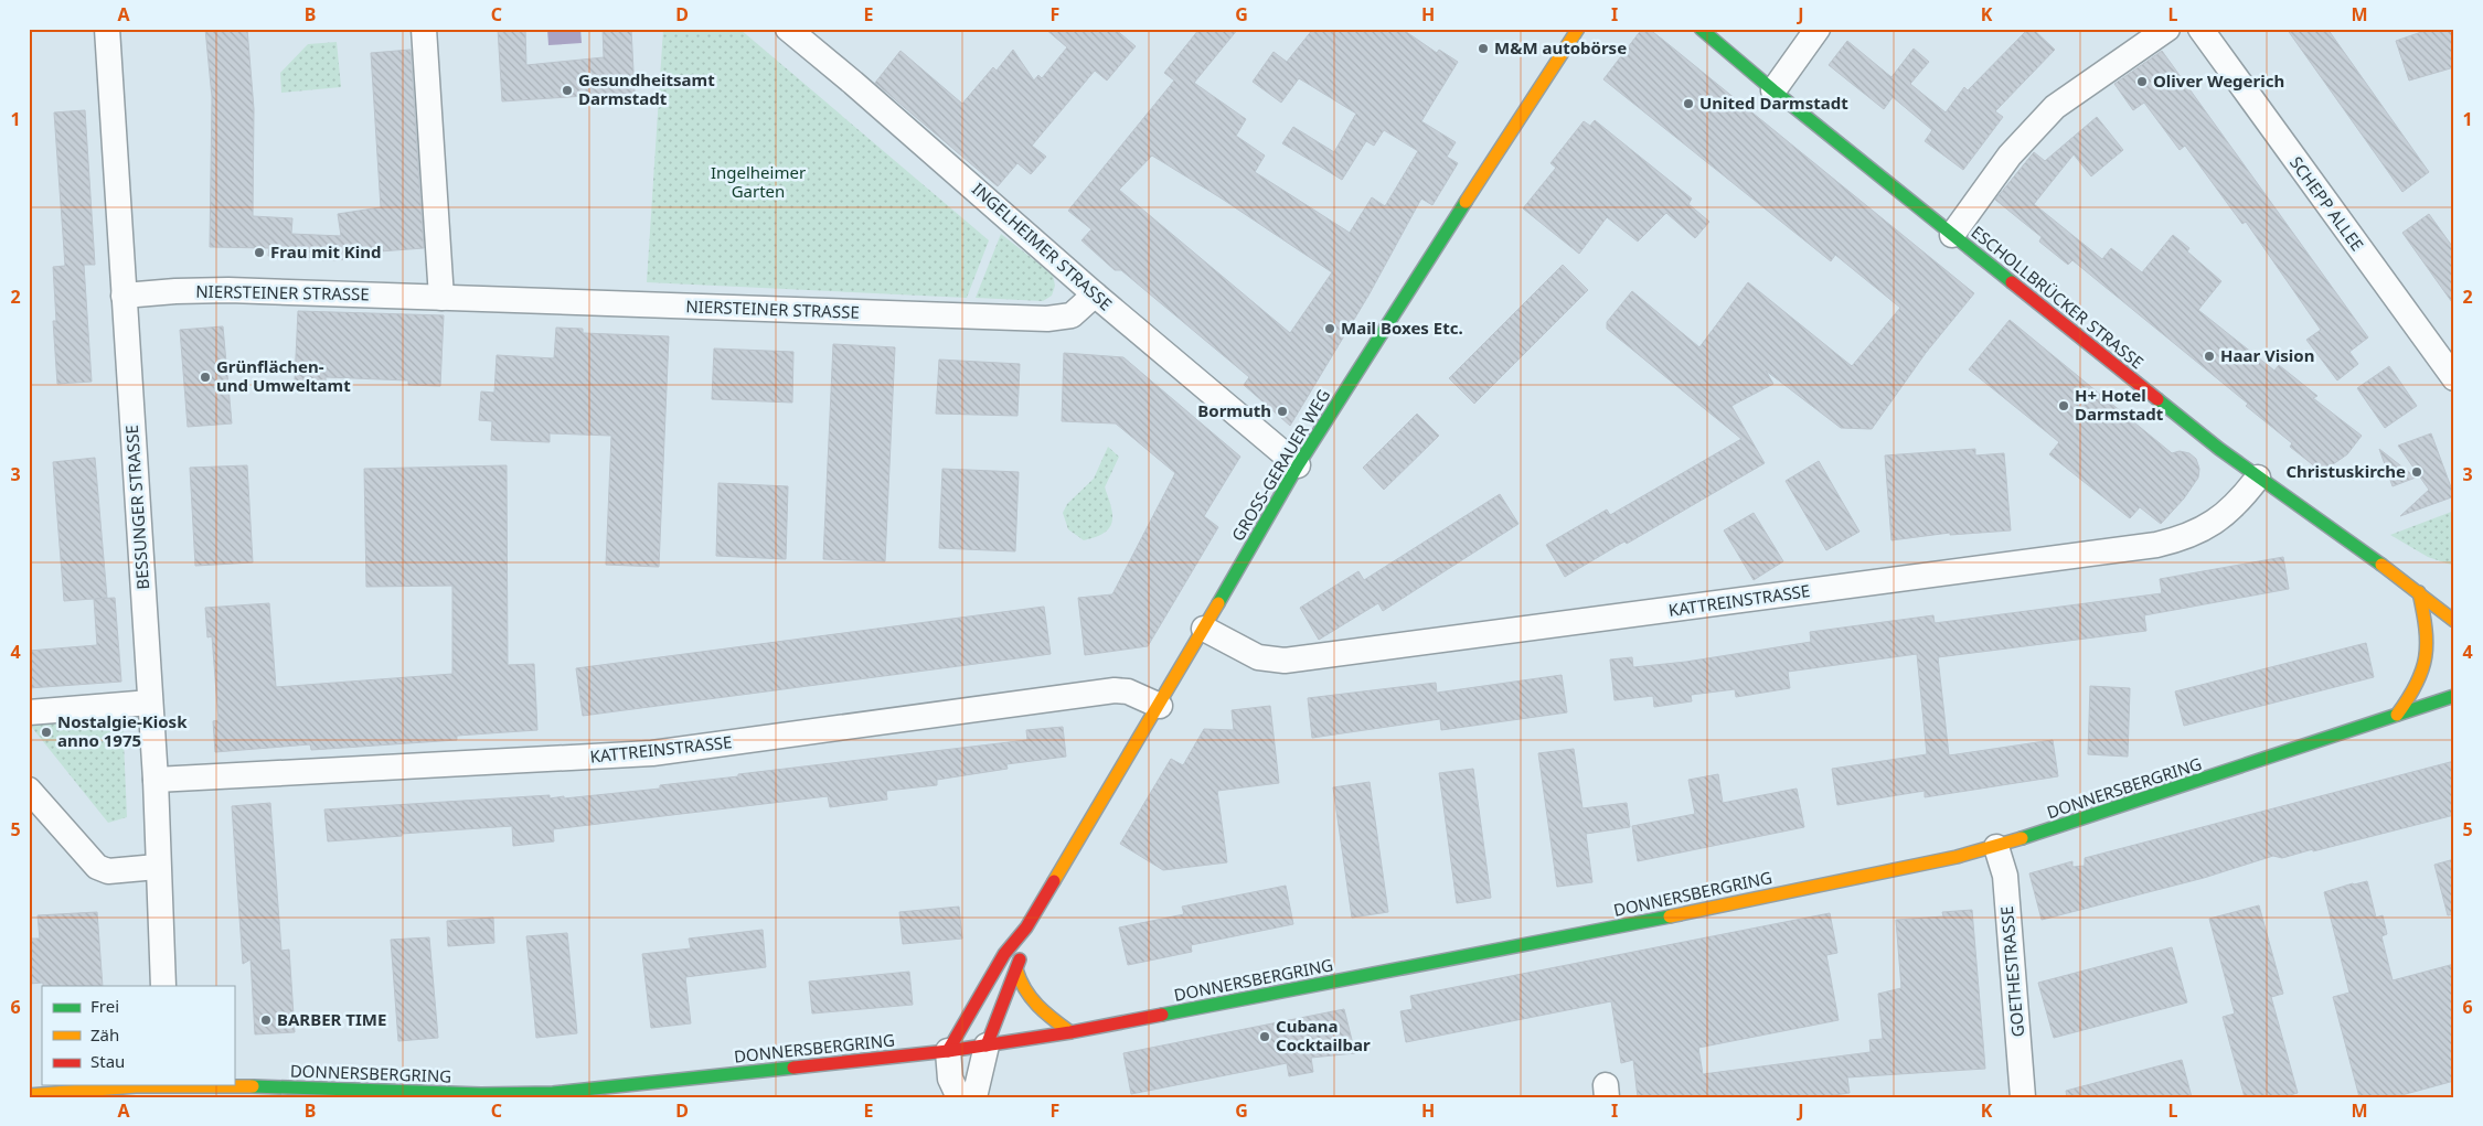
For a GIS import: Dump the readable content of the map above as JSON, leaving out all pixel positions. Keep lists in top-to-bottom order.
{
  "streets": {
    "main road": ["ESCHOLLBRÜCKER STRASSE", "GROSS-GERAUER WEG", "DONNERSBERGRING"],
    "street": [
      "SCHEPP ALLEE",
      "INGELHEIMER STRASSE",
      "NIERSTEINER STRASSE",
      "BESSUNGER STRASSE",
      "KATTREINSTRASSE",
      "GOETHESTRASSE"
    ]
  },
  "crossings": [
    ["INGELHEIMER STRASSE", "NIERSTEINER STRASSE"],
    ["INGELHEIMER STRASSE", "GROSS-GERAUER WEG"],
    ["NIERSTEINER STRASSE", "BESSUNGER STRASSE"],
    ["ESCHOLLBRÜCKER STRASSE", "KATTREINSTRASSE"],
    ["GROSS-GERAUER WEG", "KATTREINSTRASSE"],
    ["GROSS-GERAUER WEG", "DONNERSBERGRING"],
    ["BESSUNGER STRASSE", "KATTREINSTRASSE"],
    ["DONNERSBERGRING", "GOETHESTRASSE"]
  ],
  "parks": ["Ingelheimer Garten"],
  "places": [
    "M&M autobörse",
    "Oliver Wegerich",
    "Gesundheitsamt Darmstadt",
    "United Darmstadt",
    "Frau mit Kind",
    "Mail Boxes Etc.",
    "Haar Vision",
    "Grünflächen- und Umweltamt",
    "H+ Hotel Darmstadt",
    "Bormuth",
    "Christuskirche",
    "Nostalgie-Kiosk anno 1975",
    "BARBER TIME",
    "Cubana Cocktailbar"
  ],
  "legend": ["Frei", "Zäh", "Stau"],
  "grid": {
    "columns": [
      "A",
      "B",
      "C",
      "D",
      "E",
      "F",
      "G",
      "H",
      "I",
      "J",
      "K",
      "L",
      "M"
    ],
    "rows": [
      "1",
      "2",
      "3",
      "4",
      "5",
      "6"
    ]
  }
}
